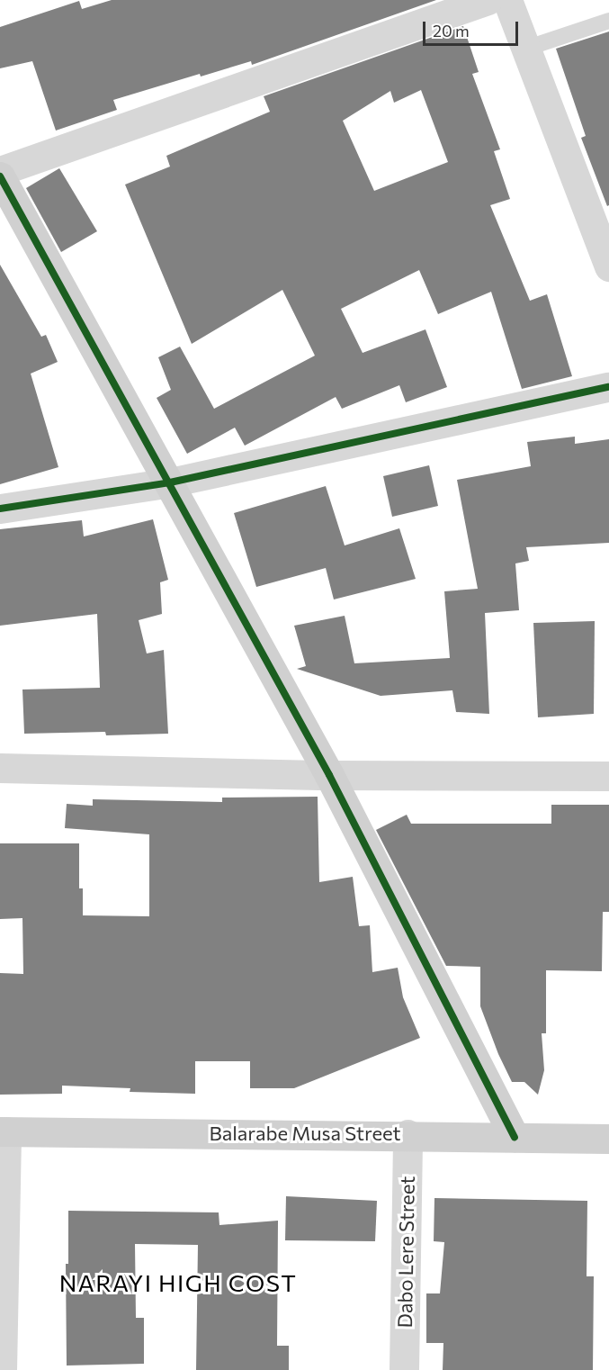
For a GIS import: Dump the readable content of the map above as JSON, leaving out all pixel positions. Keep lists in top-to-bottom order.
{
  "streets": {
    "street": ["Balarabe Musa Street", "Dabo Lere Street"]
  },
  "crossings": [
    ["Balarabe Musa Street", "Dabo Lere Street"]
  ],
  "districts": ["NARAYI HIGH COST"],
  "scale_bar": "20 m"
}
